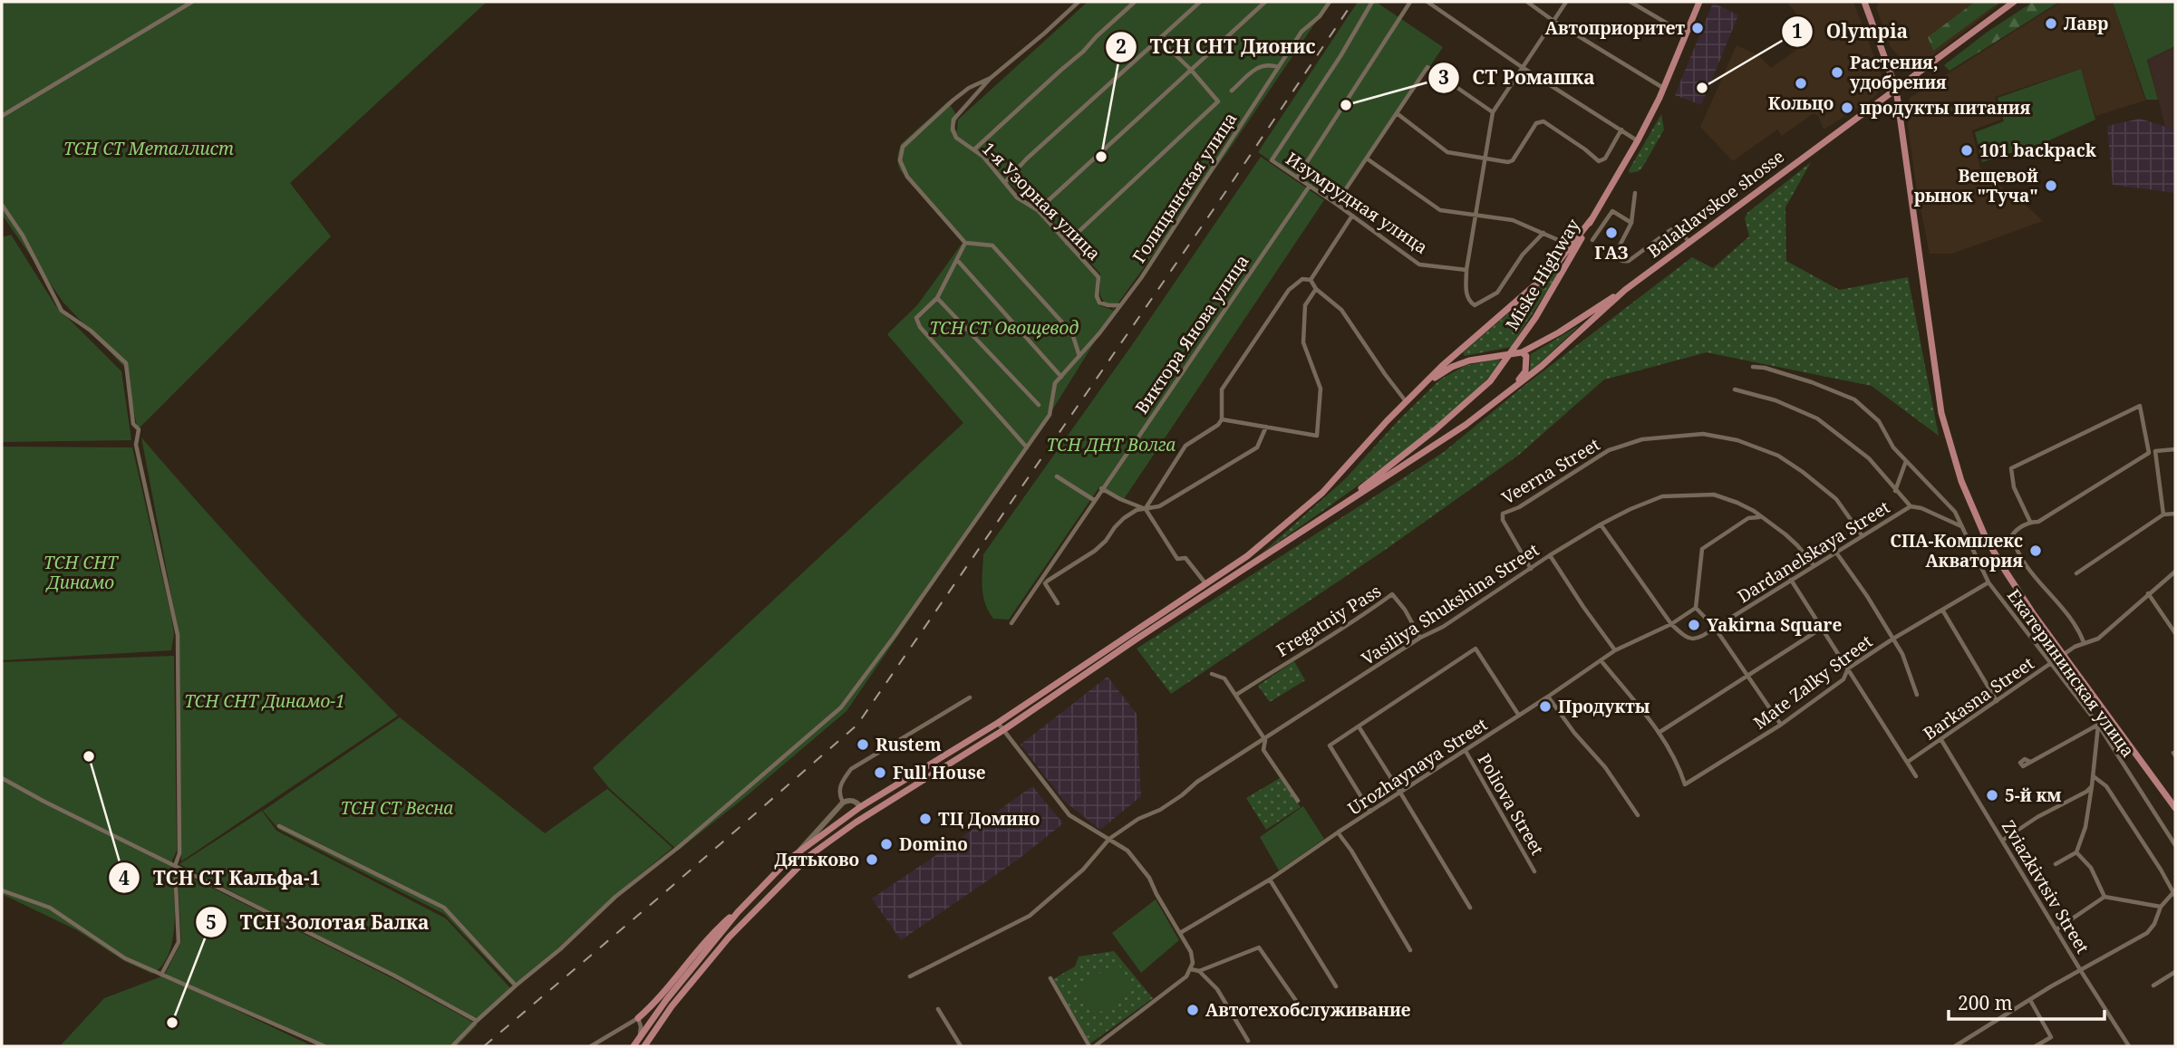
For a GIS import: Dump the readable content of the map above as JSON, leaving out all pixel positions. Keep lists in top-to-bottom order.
{
  "streets": {
    "main road": ["Balaklavskoe shosse", "Miske Highway"],
    "street": [
      "Голицынская улица",
      "1-я Узорная улица",
      "Изумрудная улица",
      "Виктора Янова улица",
      "Veerna Street",
      "Dardanelskaya Street",
      "Vasiliya Shukshina Street",
      "Fregatniy Pass",
      "Екатерининская улица",
      "Mate Zalky Street",
      "Barkasna Street",
      "Urozhaynaya Street",
      "Poliova Street",
      "Zviazkivtsiv Street"
    ]
  },
  "crossings": [
    ["Голицынская улица", "1-я Узорная улица"],
    ["Изумрудная улица", "Виктора Янова улица"],
    ["Veerna Street", "Dardanelskaya Street"],
    ["Veerna Street", "Vasiliya Shukshina Street"],
    ["Dardanelskaya Street", "Vasiliya Shukshina Street"],
    ["Dardanelskaya Street", "Екатерининская улица"],
    ["Vasiliya Shukshina Street", "Fregatniy Pass"],
    ["Екатерининская улица", "Mate Zalky Street"],
    ["Екатерининская улица", "Barkasna Street"],
    ["Barkasna Street", "Zviazkivtsiv Street"],
    ["Urozhaynaya Street", "Poliova Street"]
  ],
  "parks": [
    "ТСН СТ Металлист",
    "ТСН СТ Овощевод",
    "ТСН ДНТ Волга",
    "ТСН СНТ Динамо",
    "ТСН СНТ Динамо-1",
    "ТСН СТ Весна"
  ],
  "places": [
    "Лавр",
    "Автоприоритет",
    "Растения, удобрения",
    "Кольцо",
    "Olympia",
    "СТ Ромашка",
    "продукты питания",
    "101 backpack",
    "ТСН СНТ Дионис",
    "Вещевой рынок \"Туча\"",
    "ГАЗ",
    "СПА-Комплекс Акватория",
    "Yakirna Square",
    "Продукты",
    "Rustem",
    "ТСН СТ Кальфа-1",
    "Full House",
    "5-й км",
    "ТЦ Домино",
    "Domino",
    "Дятьково",
    "Автотехобслуживание",
    "ТСН Золотая Балка"
  ],
  "scale_bar": "200 m"
}
